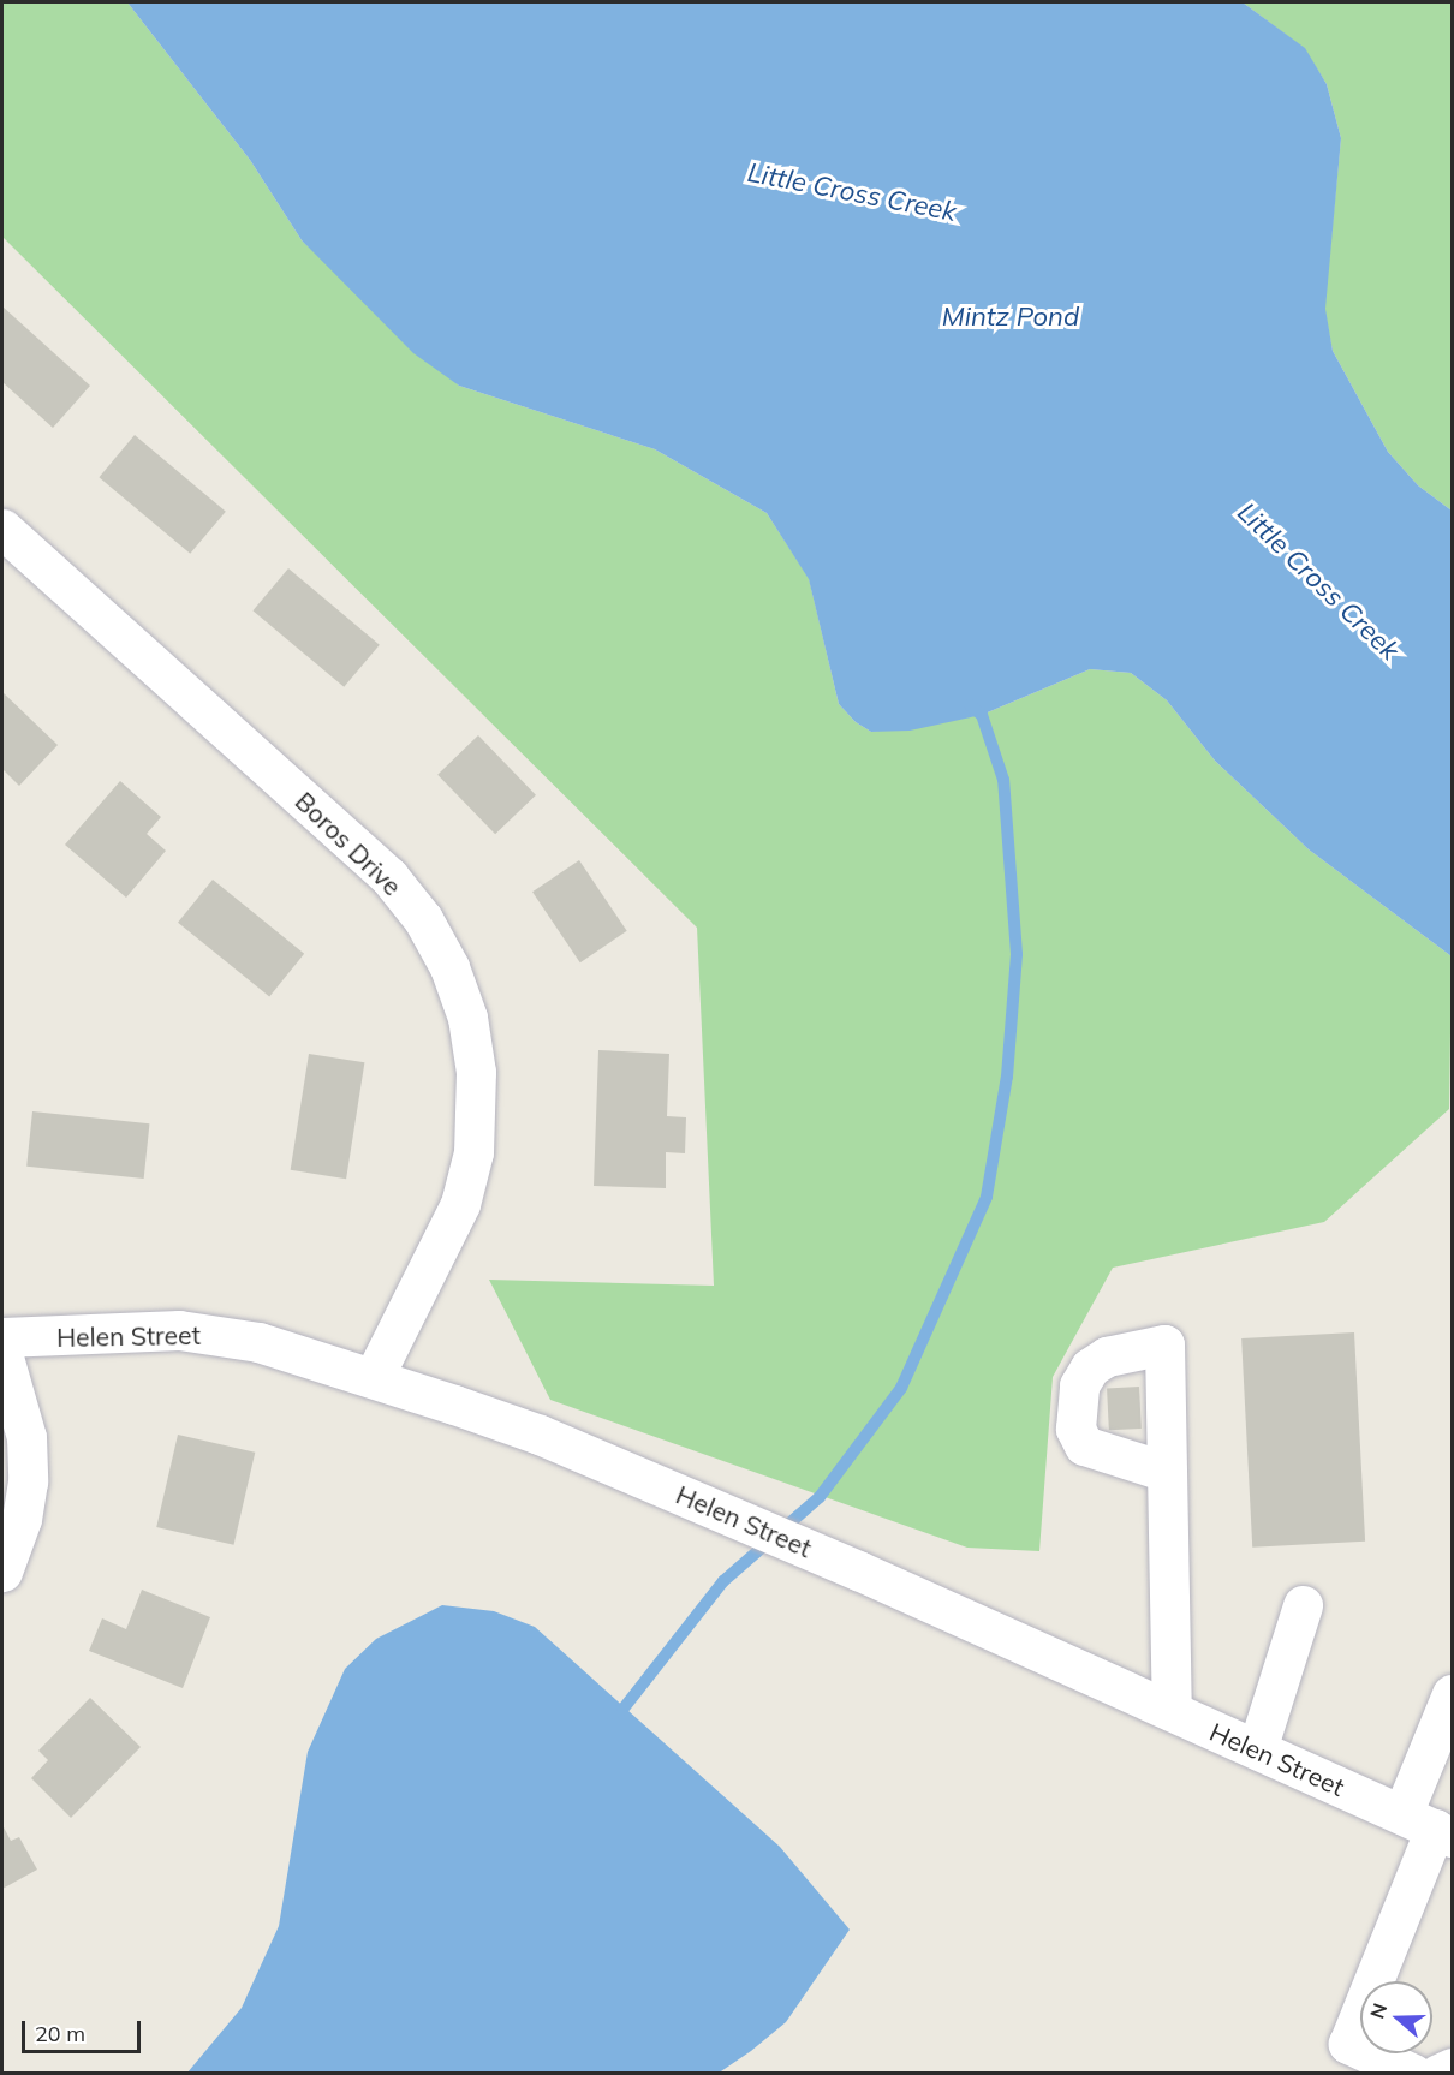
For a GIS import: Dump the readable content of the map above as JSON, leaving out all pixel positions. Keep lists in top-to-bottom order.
{
  "streets": {
    "street": ["Boros Drive", "Helen Street"]
  },
  "crossings": [
    ["Boros Drive", "Helen Street"]
  ],
  "water": ["Little Cross Creek", "Mintz Pond"],
  "scale_bar": "20 m",
  "north": "left"
}
